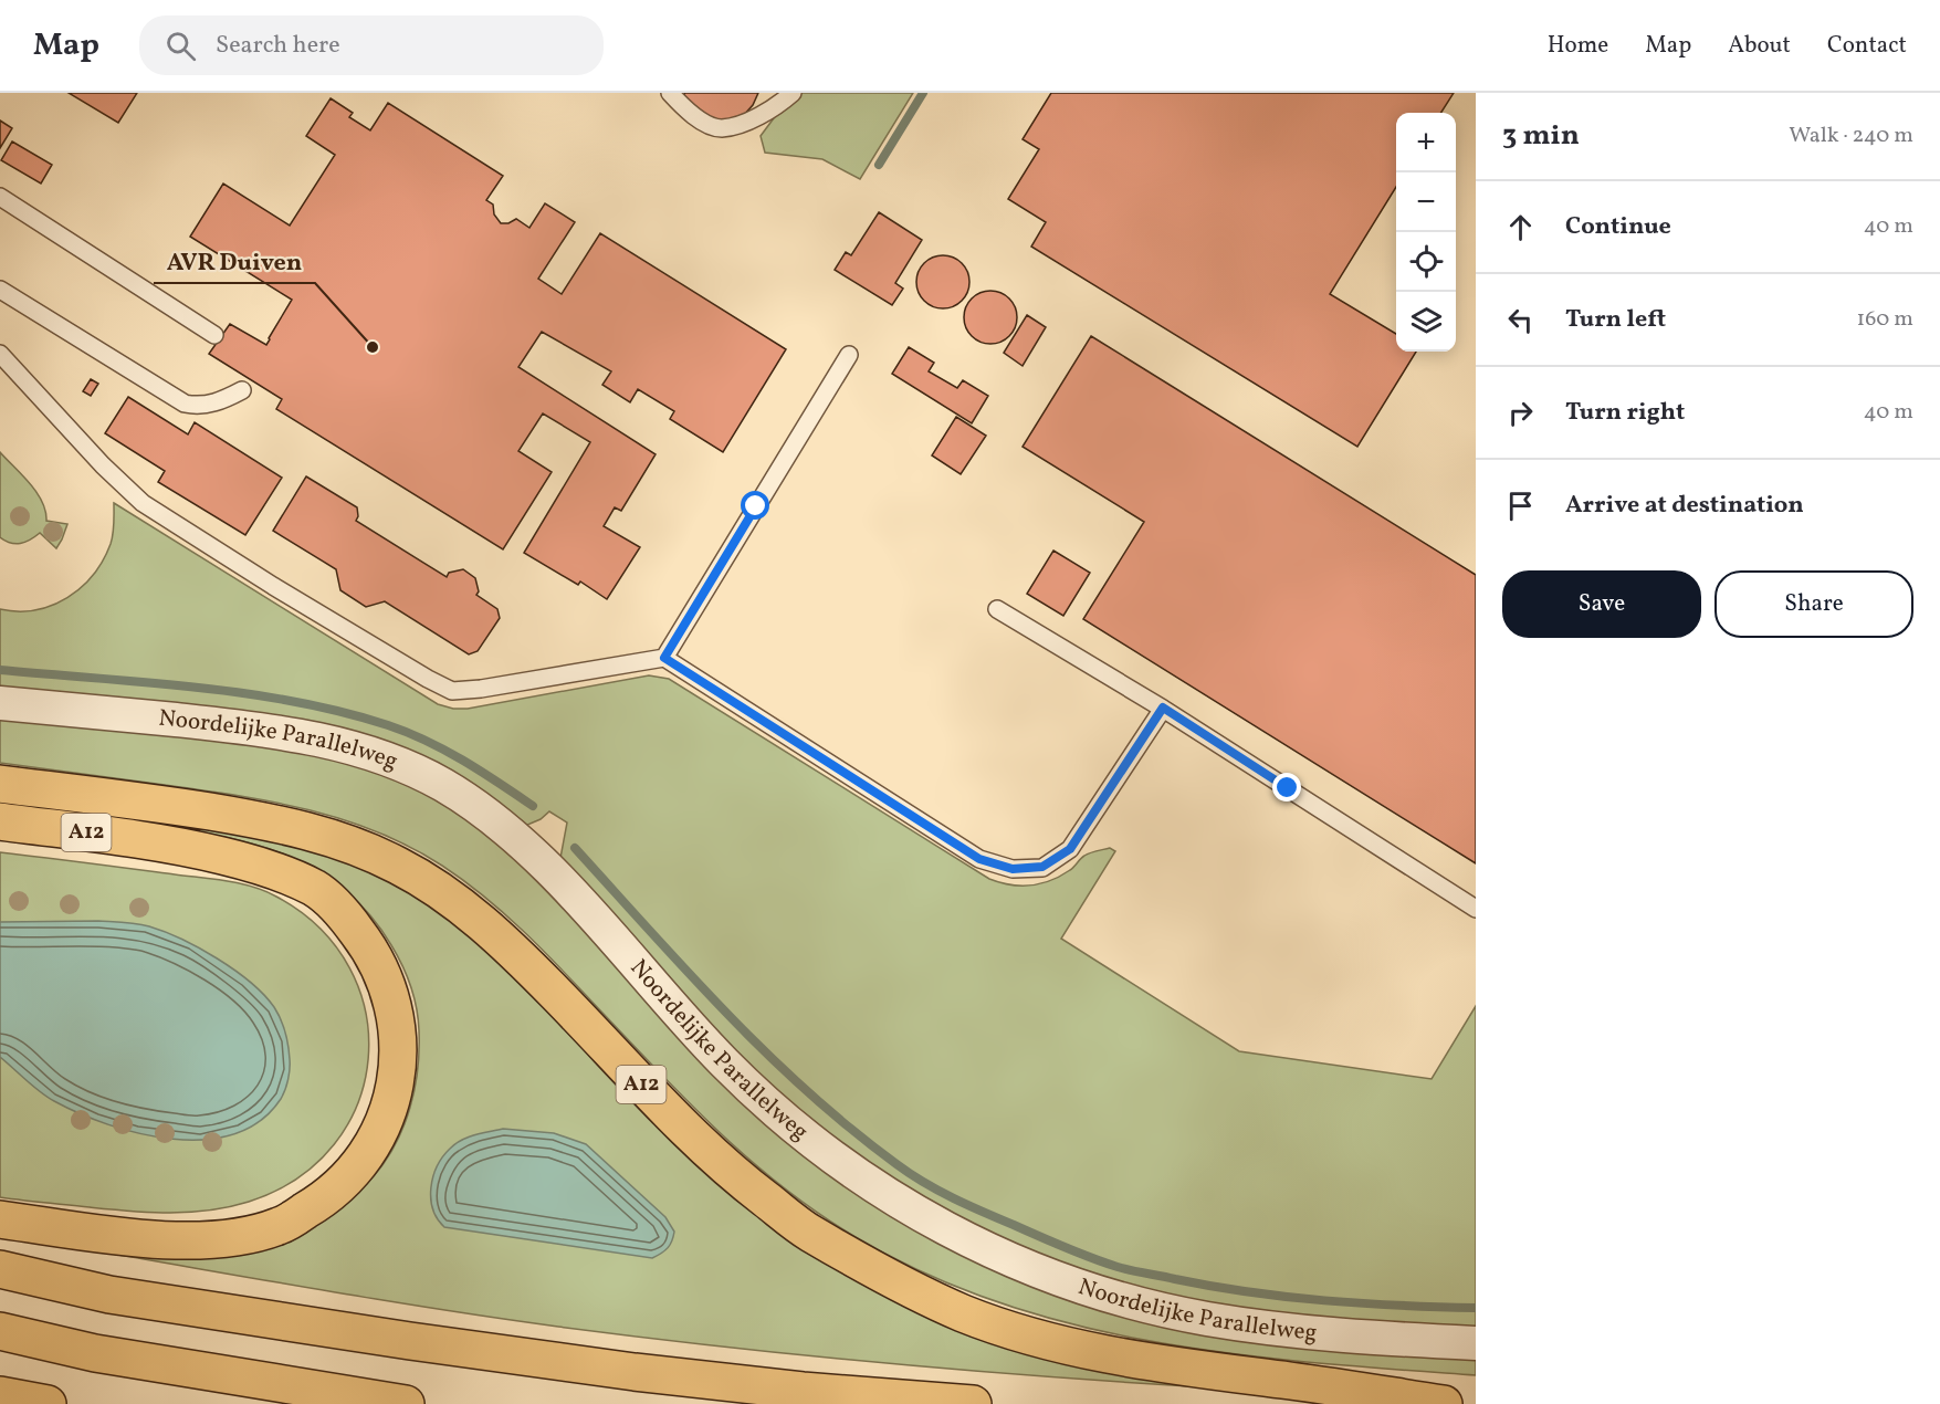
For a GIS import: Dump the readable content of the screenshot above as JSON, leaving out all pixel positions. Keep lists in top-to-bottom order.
{
  "streets": {
    "highway": ["A12"],
    "street": ["Noordelijke Parallelweg"]
  },
  "places": ["AVR Duiven"],
  "page": {
    "header": "Map",
    "search": "Search here",
    "nav": [
      "Home",
      "Map",
      "About",
      "Contact"
    ],
    "heading": ["3 min", "Walk · 240 m"],
    "map_buttons": ["+", "−"],
    "list": [
      ["Continue", "40 m"],
      ["Turn left", "160 m"],
      ["Turn right", "40 m"],
      "Arrive at destination"
    ],
    "buttons": ["Save", "Share"]
  }
}
